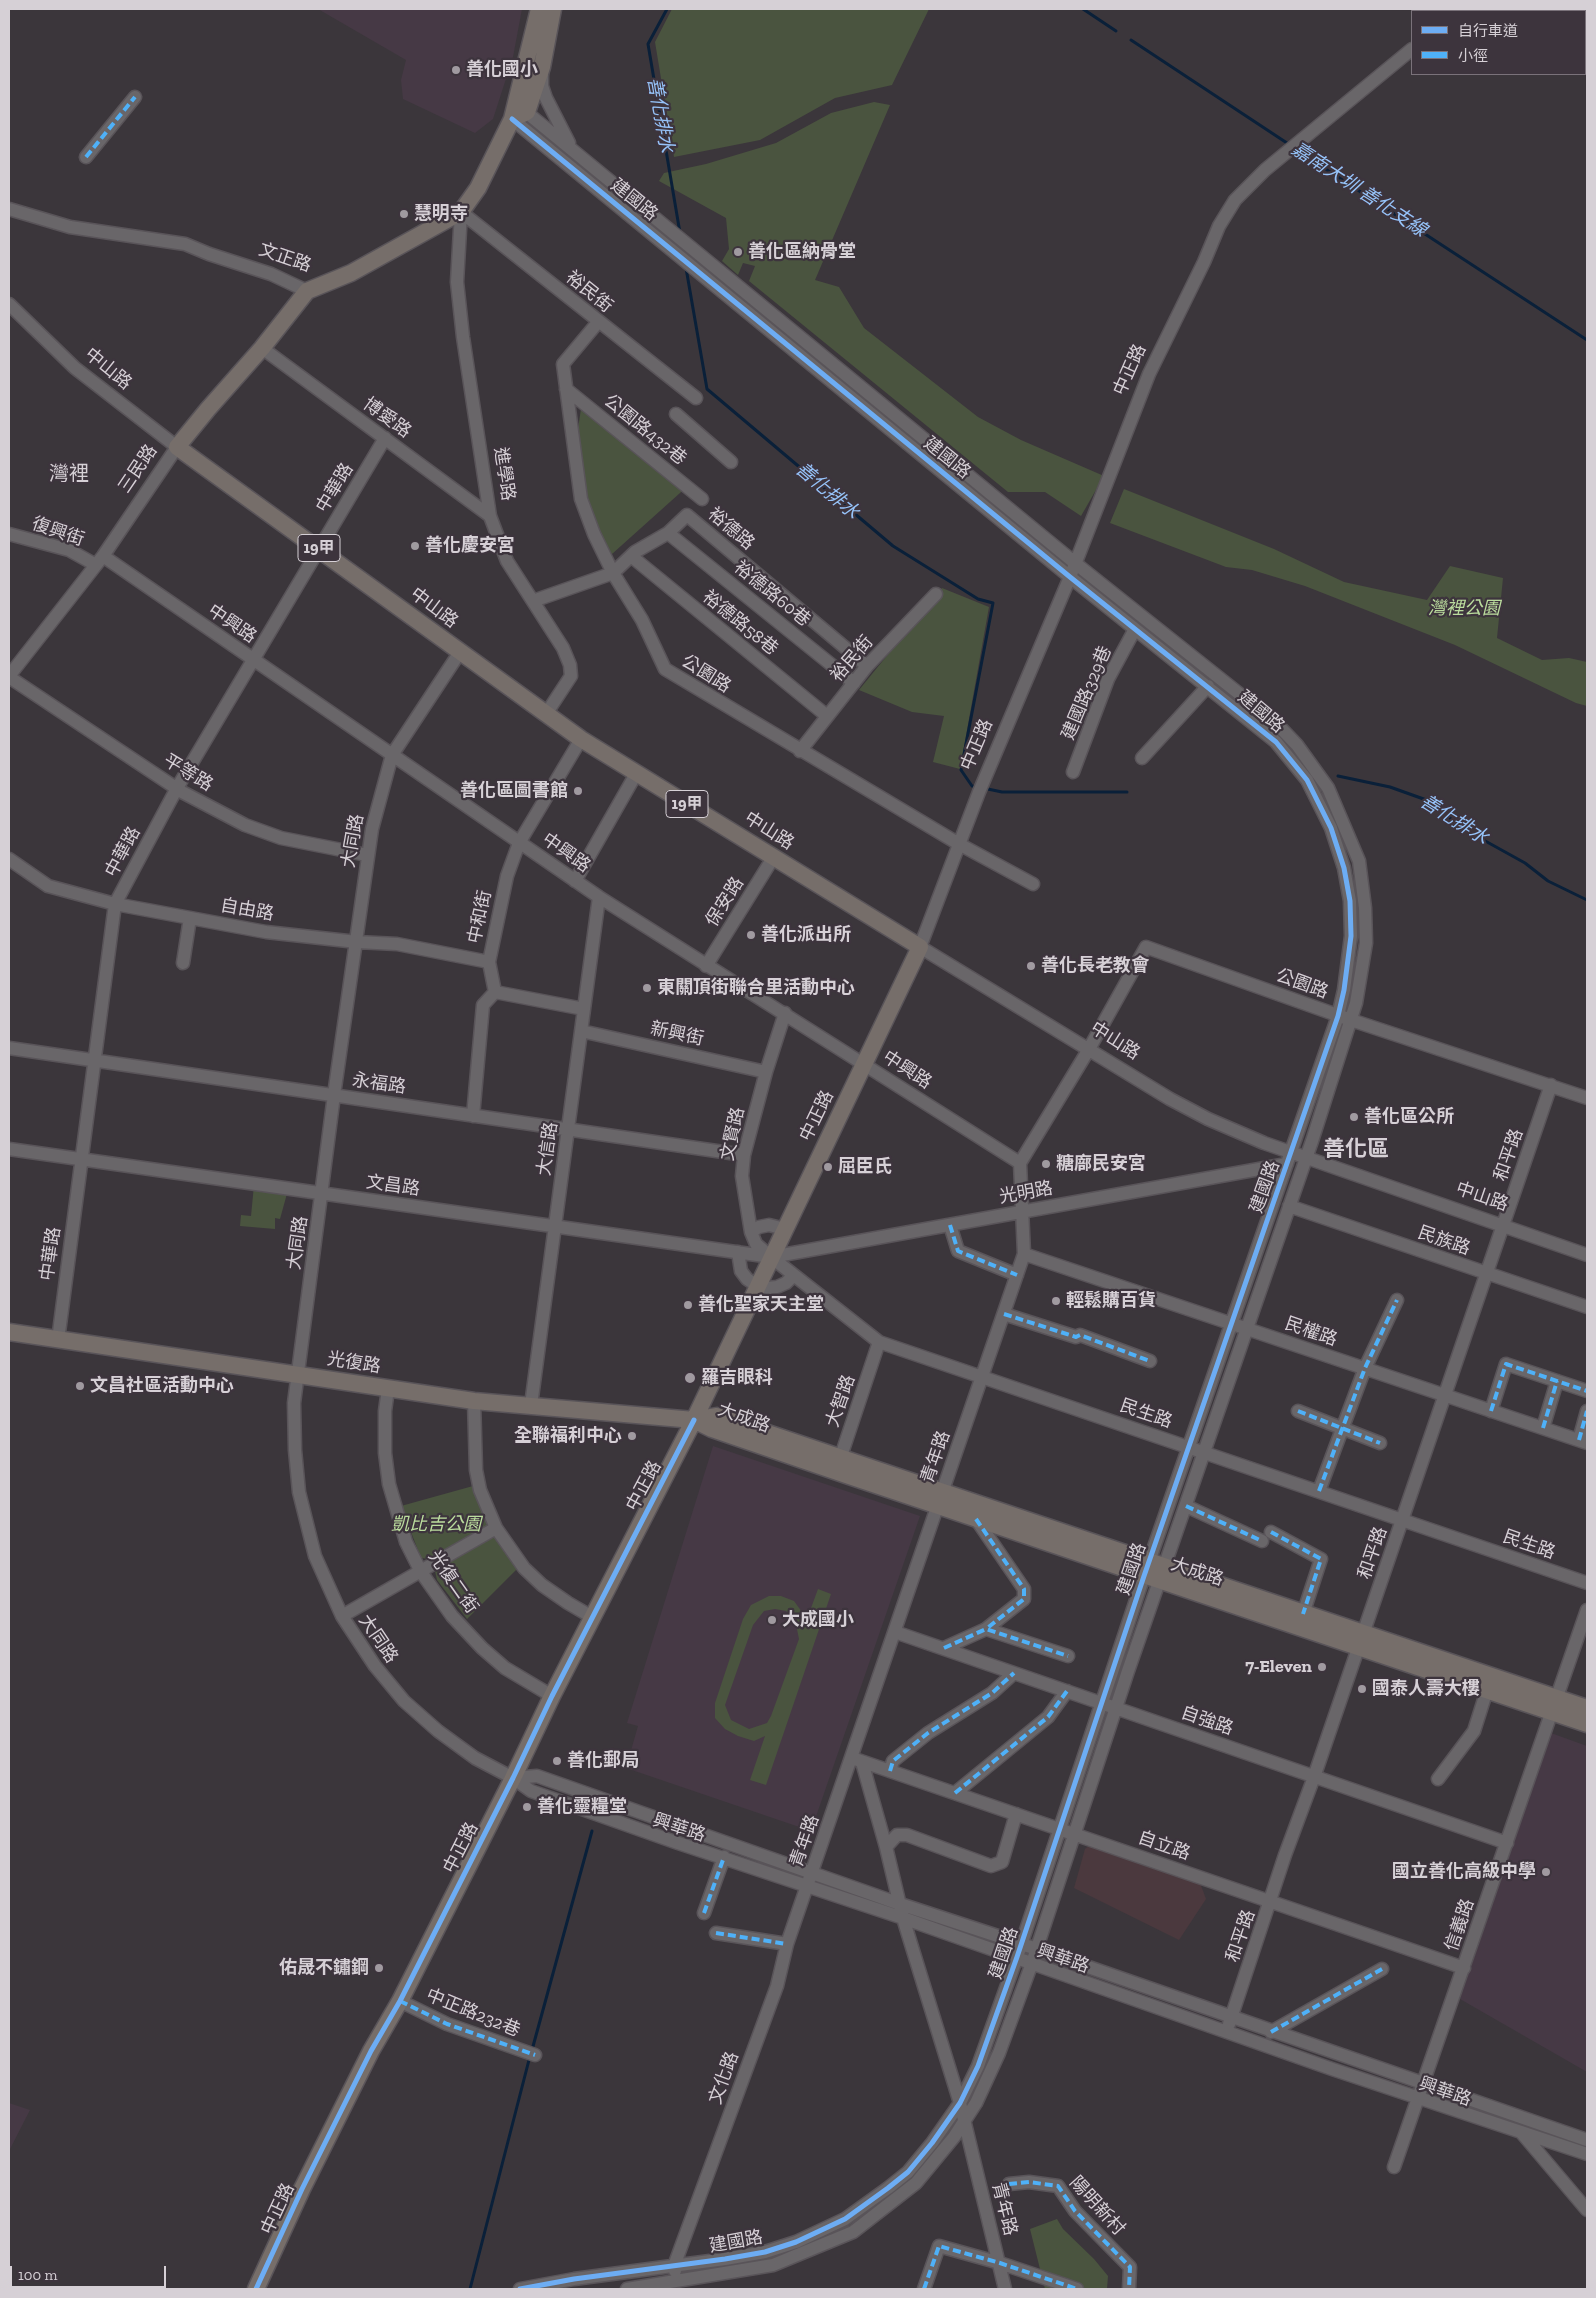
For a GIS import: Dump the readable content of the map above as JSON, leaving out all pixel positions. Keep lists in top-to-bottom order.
{
  "streets": {
    "main road": [
      "文正路",
      "中山路",
      "中正路",
      "三民路",
      "19甲",
      "光復路",
      "大成路"
    ],
    "street": [
      "建國路",
      "裕民街",
      "博愛路",
      "公園路432巷",
      "進學路",
      "中華路",
      "裕德路",
      "復興街",
      "裕德路60巷",
      "裕德路58巷",
      "中興路",
      "公園路",
      "建國路329巷",
      "平等路",
      "大同路",
      "保安路",
      "自由路",
      "中和街",
      "新興街",
      "永福路",
      "文賢路",
      "大信路",
      "和平路",
      "文昌路",
      "光明路",
      "民族路",
      "民權路",
      "大智路",
      "民生路",
      "青年路",
      "光復二街",
      "自強路",
      "興華路",
      "自立路",
      "信義路",
      "中正路232巷",
      "文化路",
      "陽明新村"
    ]
  },
  "crossings": [
    ["建國路", "文正路"],
    ["建國路", "中山路"],
    ["建國路", "中正路"],
    ["建國路", "公園路"],
    ["建國路", "建國路329巷"],
    ["建國路", "光明路"],
    ["建國路", "民族路"],
    ["建國路", "民權路"],
    ["建國路", "民生路"],
    ["建國路", "大成路"],
    ["建國路", "青年路"],
    ["建國路", "自強路"],
    ["建國路", "興華路"],
    ["建國路", "自立路"],
    ["建國路", "文化路"],
    ["文正路", "裕民街"],
    ["文正路", "三民路"],
    ["文正路", "進學路"],
    ["裕民街", "進學路"],
    ["裕民街", "裕德路"],
    ["裕民街", "裕德路60巷"],
    ["裕民街", "裕德路58巷"],
    ["裕民街", "公園路"],
    ["中山路", "中正路"],
    ["中山路", "三民路"],
    ["中山路", "進學路"],
    ["中山路", "中華路"],
    ["中山路", "公園路"],
    ["中山路", "大同路"],
    ["中山路", "保安路"],
    ["中山路", "中和街"],
    ["中山路", "和平路"],
    ["中山路", "光明路"],
    ["中正路", "中興路"],
    ["中正路", "公園路"],
    ["中正路", "大同路"],
    ["中正路", "文賢路"],
    ["中正路", "文昌路"],
    ["中正路", "光明路"],
    ["中正路", "光復路"],
    ["中正路", "民生路"],
    ["中正路", "大成路"],
    ["中正路", "光復二街"],
    ["中正路", "興華路"],
    ["中正路", "中正路232巷"],
    ["博愛路", "三民路"],
    ["博愛路", "進學路"],
    ["博愛路", "中華路"],
    ["公園路432巷", "公園路"],
    ["三民路", "復興街"],
    ["三民路", "中興路"],
    ["三民路", "平等路"],
    ["進學路", "裕德路"],
    ["中華路", "中興路"],
    ["中華路", "平等路"],
    ["中華路", "自由路"],
    ["中華路", "永福路"],
    ["中華路", "文昌路"],
    ["中華路", "光復路"],
    ["裕德路", "裕德路60巷"],
    ["裕德路", "裕德路58巷"],
    ["裕德路", "公園路"],
    ["復興街", "中興路"],
    ["中興路", "大同路"],
    ["中興路", "保安路"],
    ["中興路", "中和街"],
    ["中興路", "文賢路"],
    ["中興路", "大信路"],
    ["中興路", "青年路"],
    ["公園路", "和平路"],
    ["平等路", "大同路"],
    ["大同路", "自由路"],
    ["大同路", "永福路"],
    ["大同路", "文昌路"],
    ["大同路", "光復路"],
    ["大同路", "興華路"],
    ["自由路", "中和街"],
    ["新興街", "文賢路"],
    ["新興街", "大信路"],
    ["永福路", "文賢路"],
    ["永福路", "大信路"],
    ["文賢路", "文昌路"],
    ["文賢路", "光明路"],
    ["文賢路", "民生路"],
    ["大信路", "文昌路"],
    ["大信路", "光復路"],
    ["和平路", "民族路"],
    ["和平路", "民權路"],
    ["和平路", "民生路"],
    ["和平路", "大成路"],
    ["和平路", "自強路"],
    ["和平路", "興華路"],
    ["和平路", "自立路"],
    ["文昌路", "光明路"],
    ["文昌路", "民生路"],
    ["光明路", "民生路"],
    ["光明路", "青年路"],
    ["民權路", "青年路"],
    ["光復路", "大成路"],
    ["光復路", "光復二街"],
    ["大智路", "民生路"],
    ["大智路", "大成路"],
    ["民生路", "青年路"],
    ["大成路", "青年路"],
    ["大成路", "信義路"],
    ["青年路", "自強路"],
    ["青年路", "興華路"],
    ["青年路", "自立路"],
    ["青年路", "文化路"],
    ["自強路", "信義路"],
    ["興華路", "信義路"],
    ["興華路", "文化路"],
    ["自立路", "信義路"]
  ],
  "districts": ["灣裡", "善化區"],
  "water": ["善化排水", "嘉南大圳 善化支線"],
  "parks": ["灣裡公園", "凱比吉公園"],
  "places": [
    "善化國小",
    "慧明寺",
    "善化區納骨堂",
    "善化慶安宮",
    "善化區圖書館",
    "善化派出所",
    "善化長老教會",
    "東關頂街聯合里活動中心",
    "善化區公所",
    "糖廍民安宮",
    "屈臣氏",
    "輕鬆購百貨",
    "善化聖家天主堂",
    "羅吉眼科",
    "文昌社區活動中心",
    "全聯福利中心",
    "大成國小",
    "7-Eleven",
    "國泰人壽大樓",
    "善化郵局",
    "善化靈糧堂",
    "國立善化高級中學",
    "佑晟不鏽鋼"
  ],
  "legend": ["自行車道", "小徑"],
  "scale_bar": "100 m"
}
